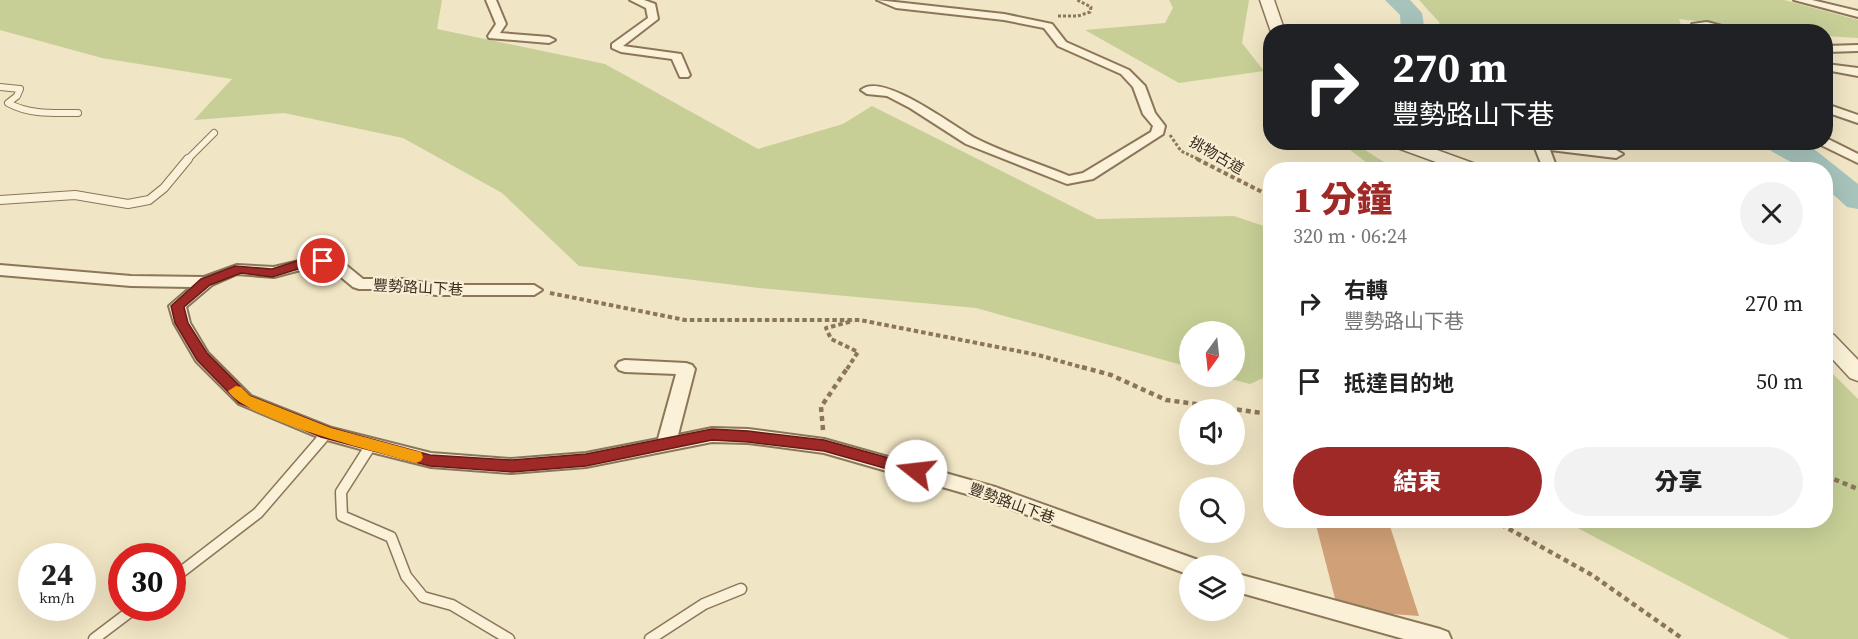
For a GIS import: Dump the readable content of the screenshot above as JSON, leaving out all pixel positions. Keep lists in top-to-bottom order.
{
  "streets": {
    "street": ["豐勢路山下巷"],
    "path": ["挑物古道"]
  },
  "north": "bottom",
  "page": {
    "turn": ["270 m", "豐勢路山下巷"],
    "heading": ["1 分鐘", "320 m · 06:24"],
    "list": [
      {
        "name": "右轉",
        "note": "豐勢路山下巷",
        "value": "270 m"
      },
      {
        "name": "抵達目的地",
        "value": "50 m"
      }
    ],
    "buttons": ["結束", "分享"],
    "speed": "24 km/h",
    "limit": "30"
  }
}
